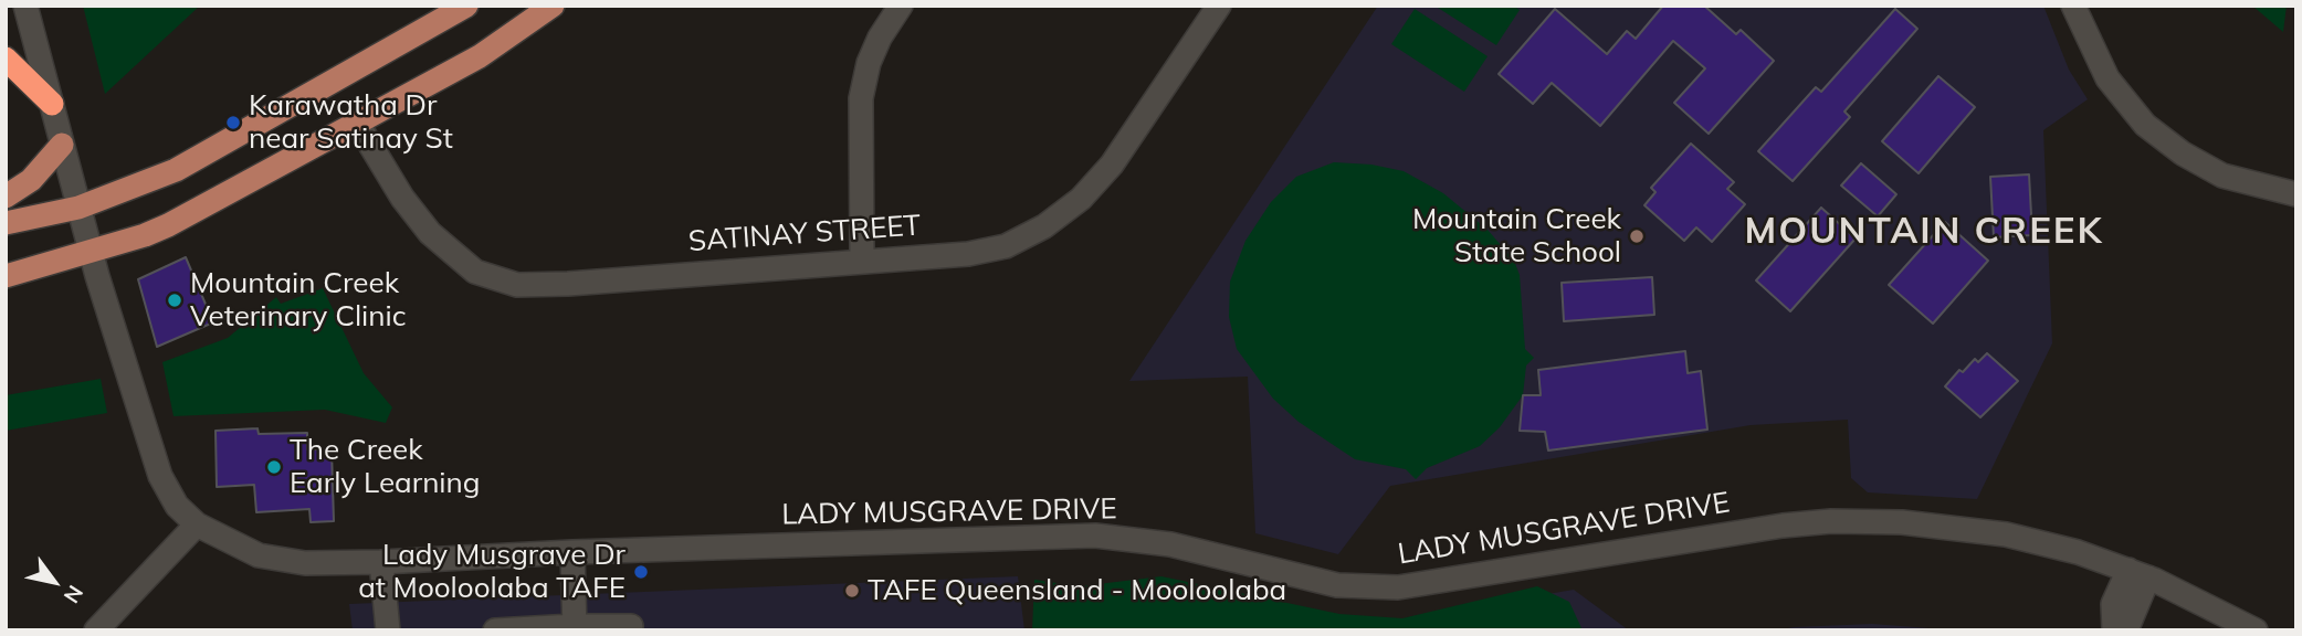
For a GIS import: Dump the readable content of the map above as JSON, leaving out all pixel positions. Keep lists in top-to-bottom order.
{
  "streets": {
    "street": ["SATINAY STREET", "LADY MUSGRAVE DRIVE"]
  },
  "districts": ["MOUNTAIN CREEK"],
  "places": [
    "Karawatha Dr near Satinay St",
    "Mountain Creek State School",
    "Mountain Creek Veterinary Clinic",
    "The Creek Early Learning",
    "Lady Musgrave Dr at Mooloolaba TAFE",
    "TAFE Queensland - Mooloolaba"
  ],
  "north": "bottom right"
}
